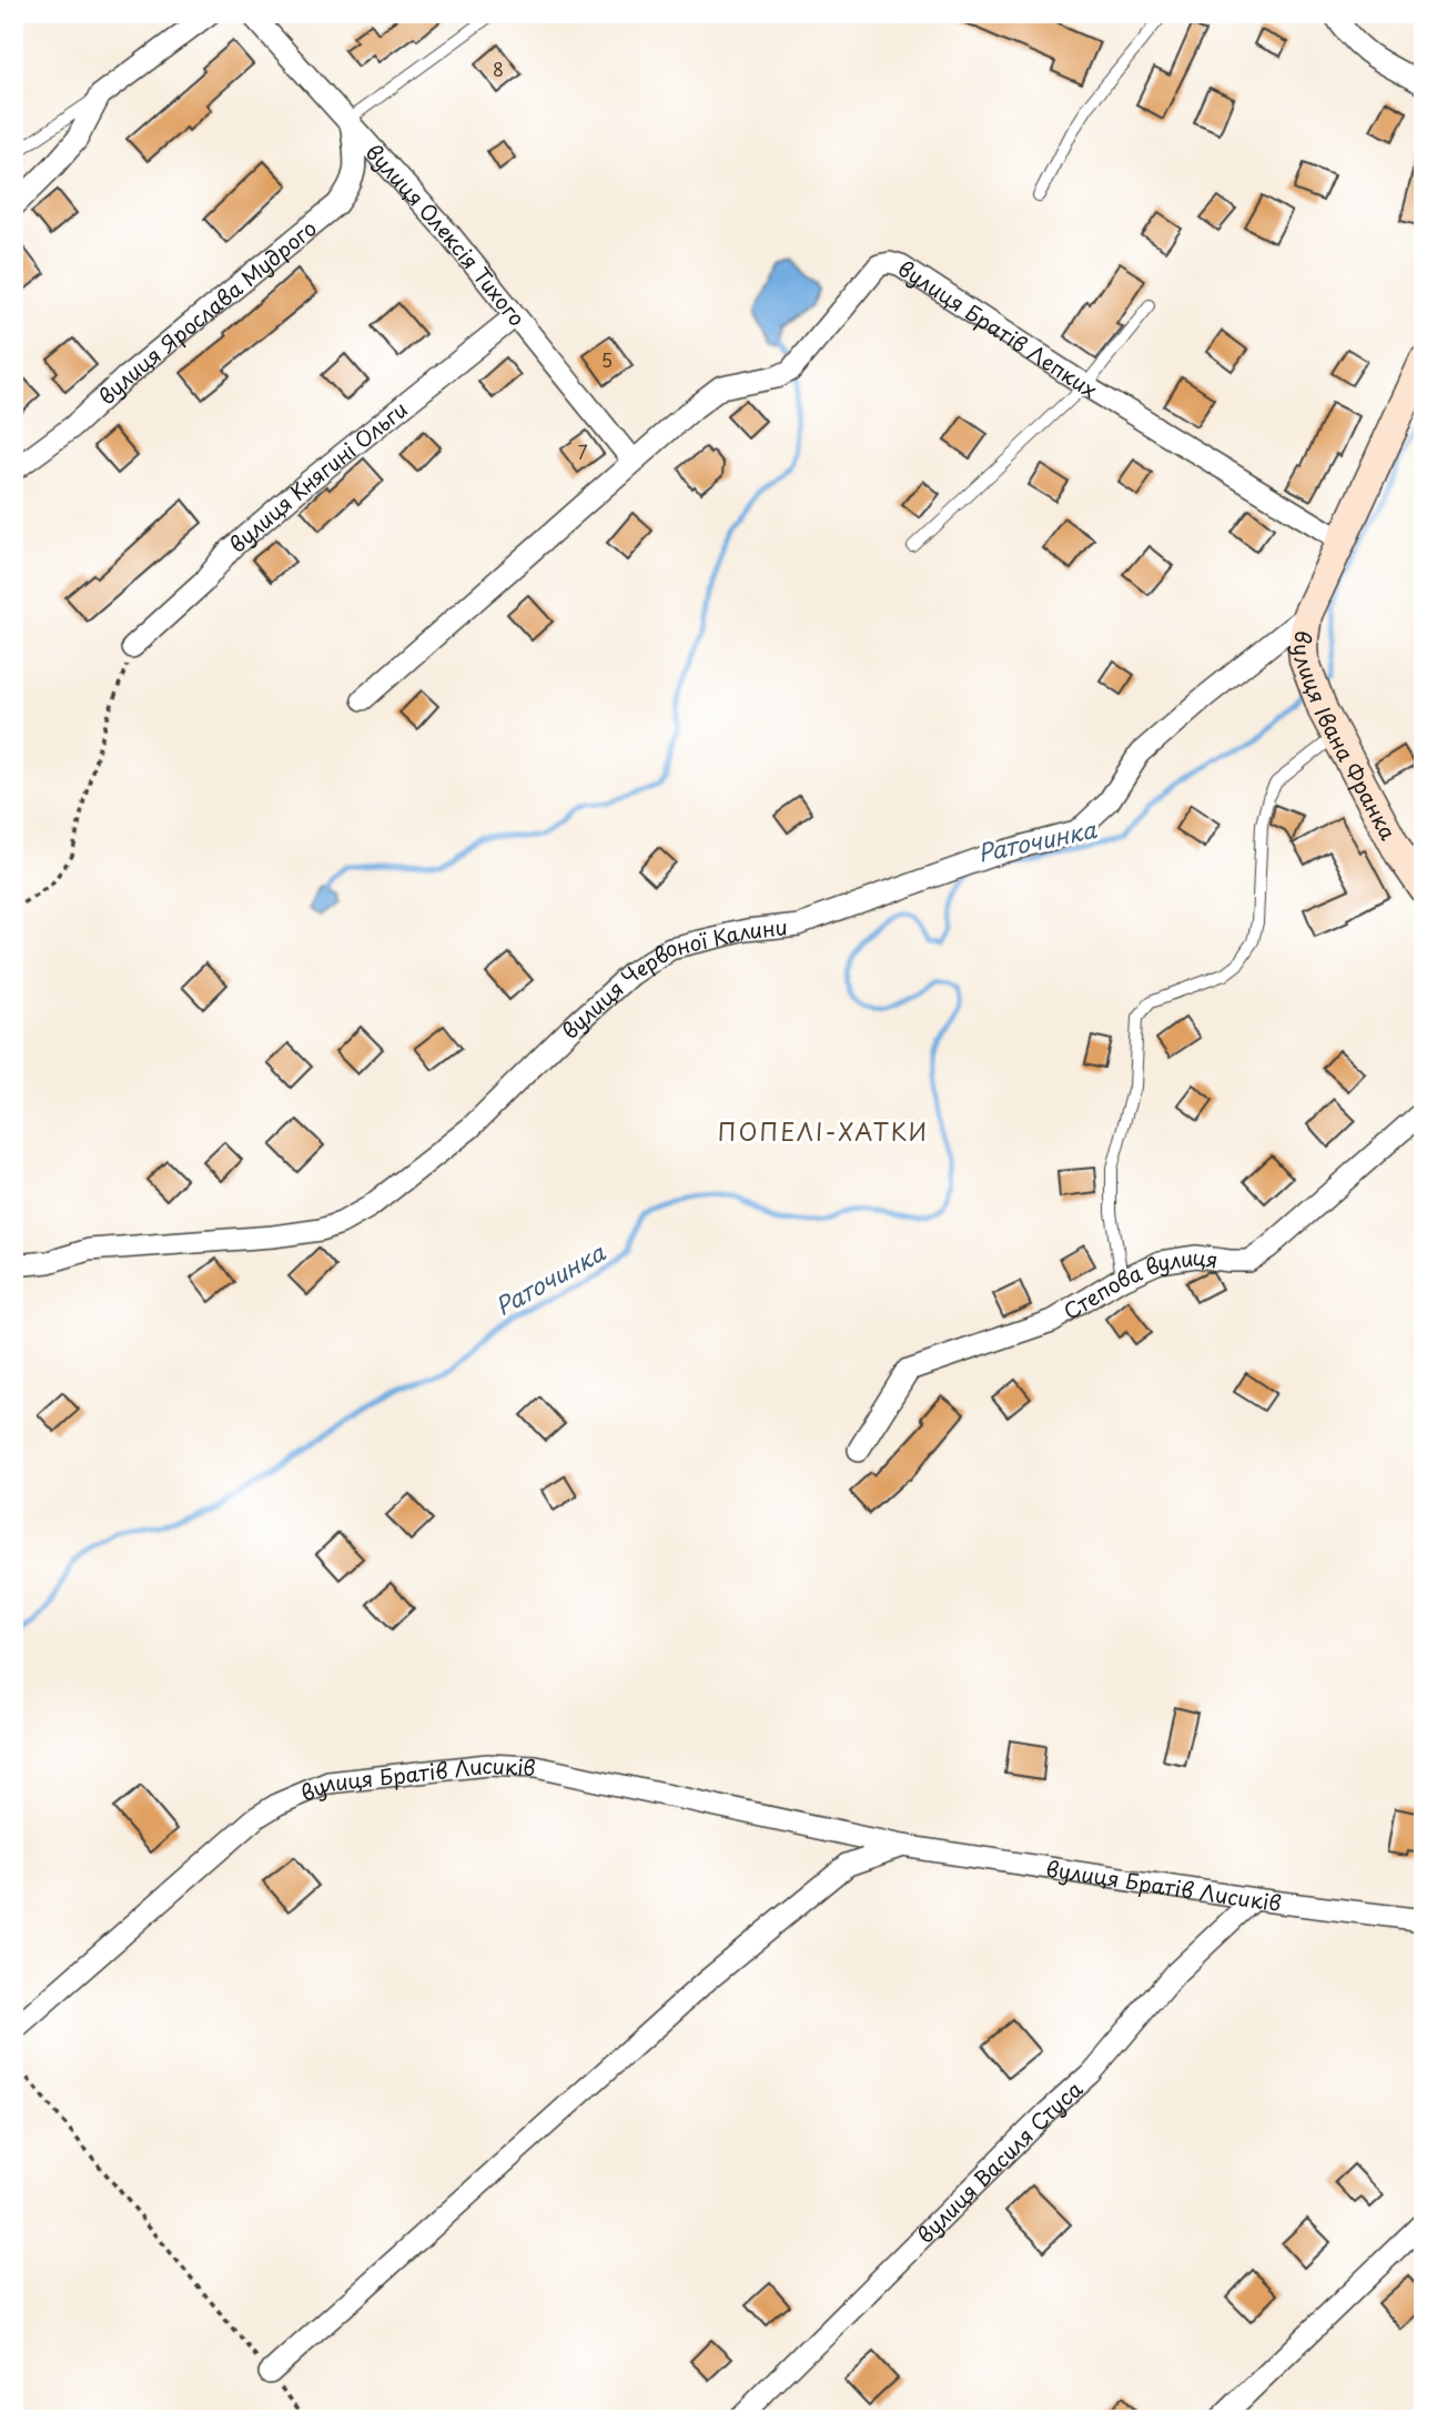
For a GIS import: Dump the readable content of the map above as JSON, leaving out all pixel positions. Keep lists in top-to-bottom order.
{
  "streets": {
    "main road": ["вулиця Івана Франка"],
    "street": [
      "вулиця Олексія Тихого",
      "вулиця Ярослава Мудрого",
      "вулиця Братів Лепких",
      "вулиця Княгині Ольги",
      "вулиця Червоної Калини",
      "Степова вулиця",
      "вулиця Братів Лисиків",
      "вулиця Василя Стуса"
    ]
  },
  "crossings": [
    ["вулиця Олексія Тихого", "вулиця Ярослава Мудрого"],
    ["вулиця Олексія Тихого", "вулиця Братів Лепких"],
    ["вулиця Олексія Тихого", "вулиця Княгині Ольги"],
    ["вулиця Братів Лепких", "вулиця Івана Франка"],
    ["вулиця Івана Франка", "вулиця Червоної Калини"],
    ["вулиця Братів Лисиків", "вулиця Василя Стуса"]
  ],
  "districts": ["ПОПЕЛІ-ХАТКИ"],
  "water": ["Раточинка"],
  "house_numbers": ["8", "5", "7"]
}
